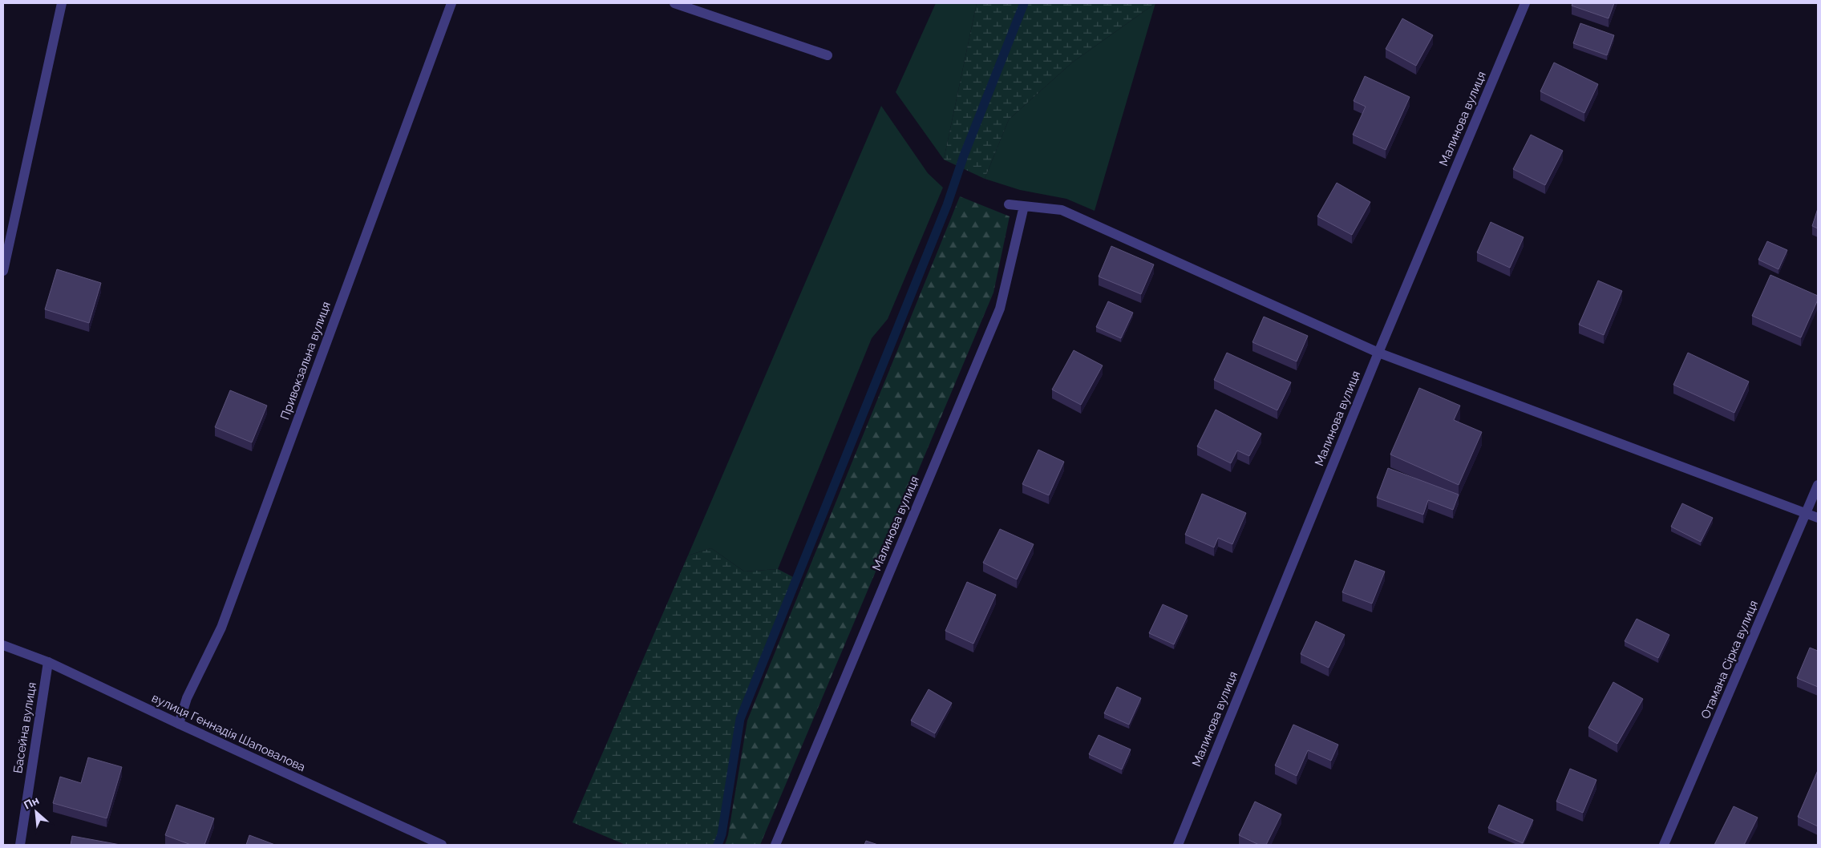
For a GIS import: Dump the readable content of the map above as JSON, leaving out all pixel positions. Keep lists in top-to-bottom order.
{
  "streets": {
    "street": [
      "Малинова вулиця",
      "Привокзальна вулиця",
      "Отамана Сірка вулиця",
      "Басейна вулиця",
      "вулиця Геннадія Шаповалова"
    ]
  },
  "crossings": [
    ["Привокзальна вулиця", "вулиця Геннадія Шаповалова"],
    ["Басейна вулиця", "вулиця Геннадія Шаповалова"]
  ],
  "north": "top left"
}
